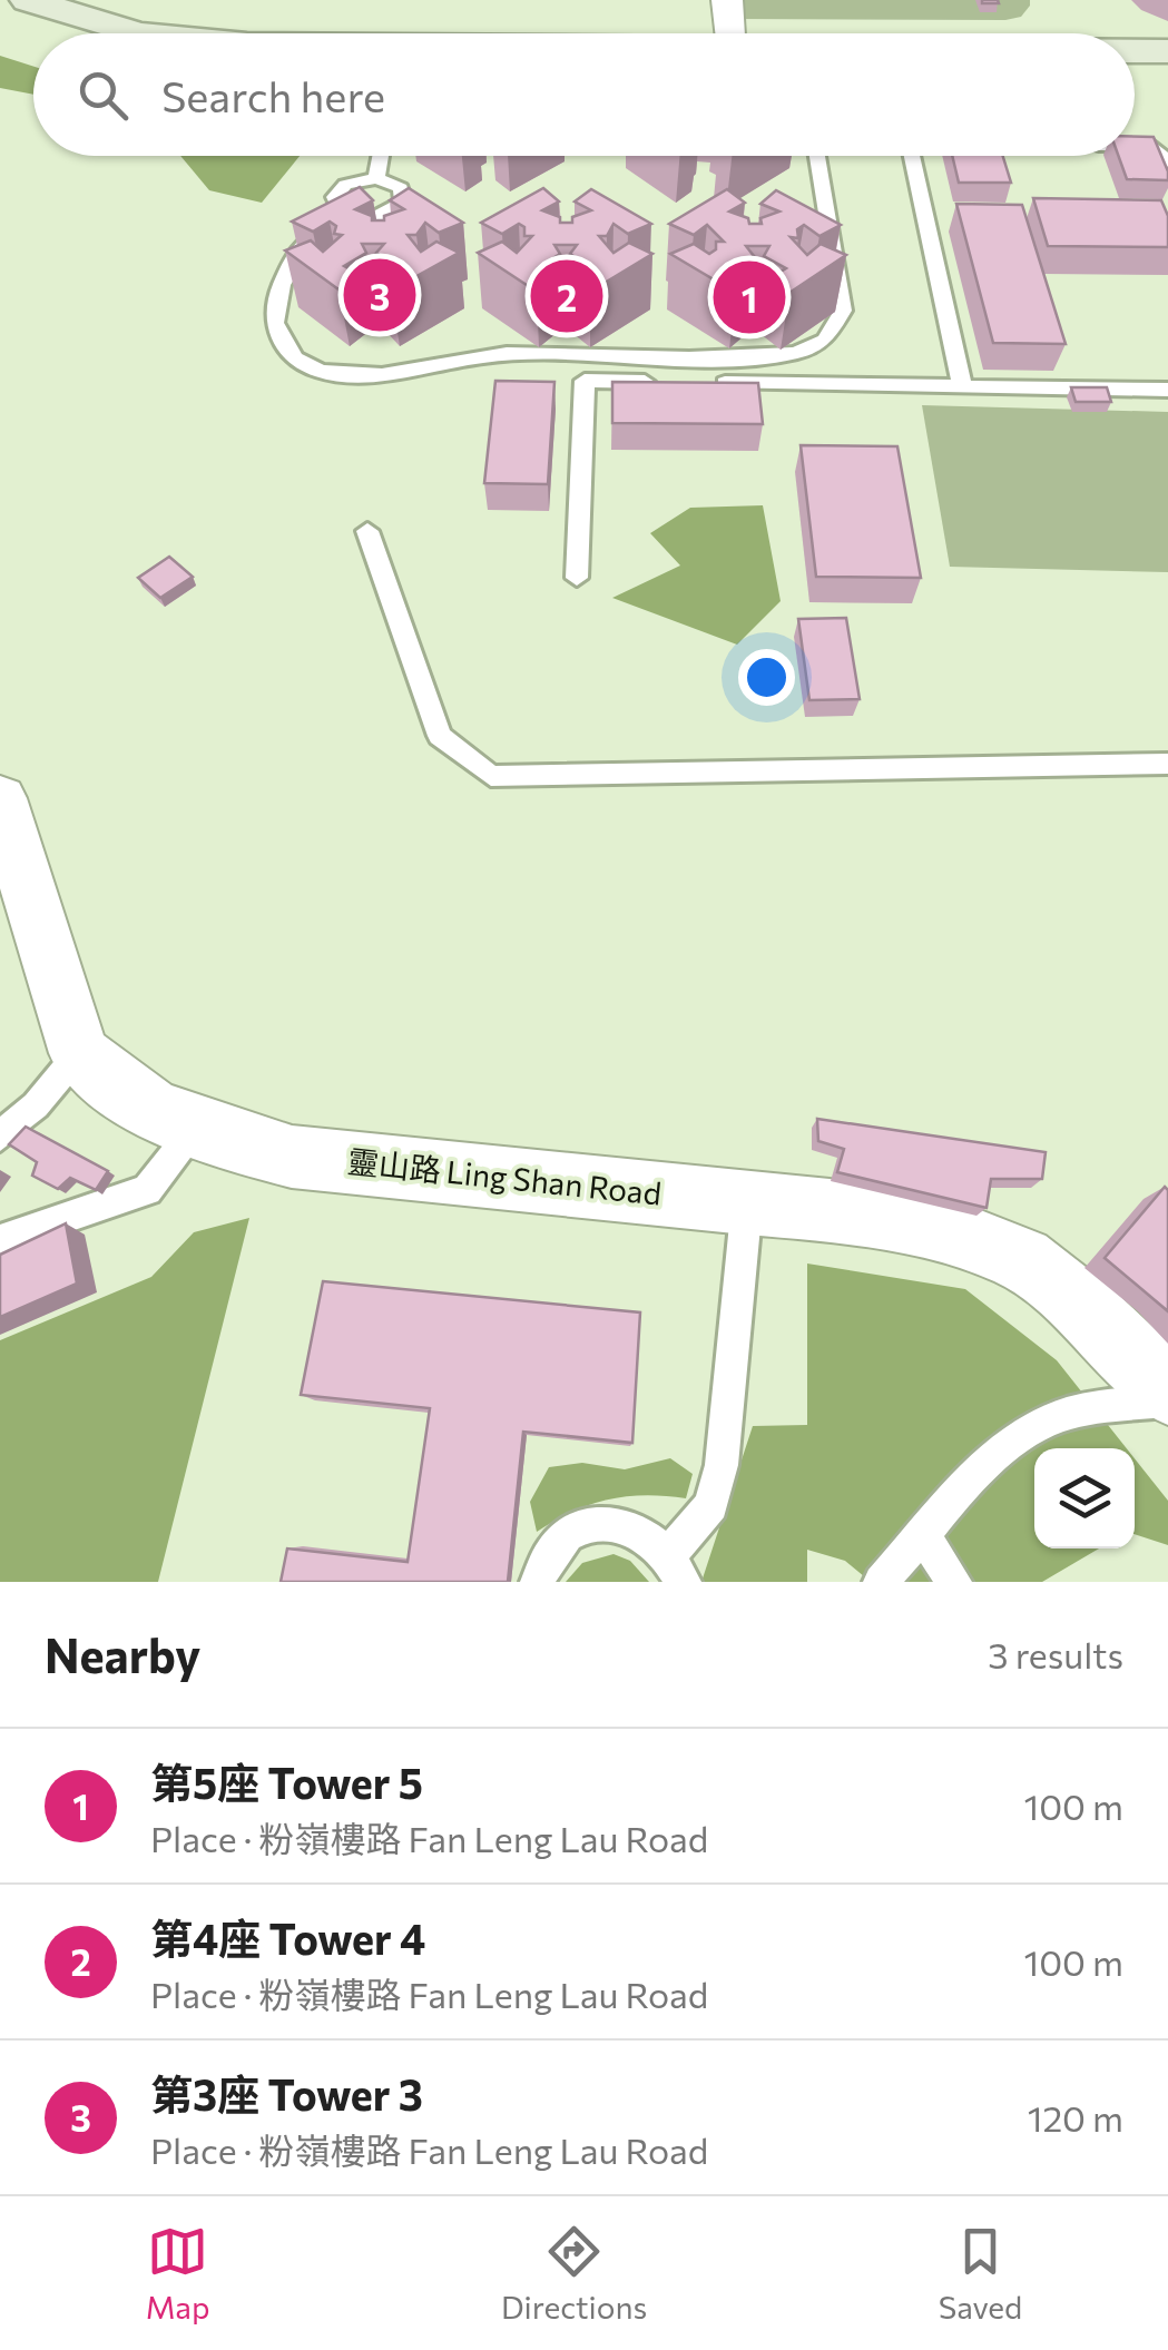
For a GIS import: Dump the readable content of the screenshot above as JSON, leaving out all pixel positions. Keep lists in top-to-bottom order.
{
  "streets": {
    "street": ["靈山路 Ling Shan Road"]
  },
  "page": {
    "search": "Search here",
    "pins": ["3", "2", "1"],
    "heading": ["Nearby", "3 results"],
    "list": [
      {
        "mark": "1",
        "name": "第5座 Tower 5",
        "note": "Place · 粉嶺樓路 Fan Leng Lau Road",
        "value": "100 m"
      },
      {
        "mark": "2",
        "name": "第4座 Tower 4",
        "note": "Place · 粉嶺樓路 Fan Leng Lau Road",
        "value": "100 m"
      },
      {
        "mark": "3",
        "name": "第3座 Tower 3",
        "note": "Place · 粉嶺樓路 Fan Leng Lau Road",
        "value": "120 m"
      }
    ],
    "nav": ["Map", "Directions", "Saved"]
  }
}
